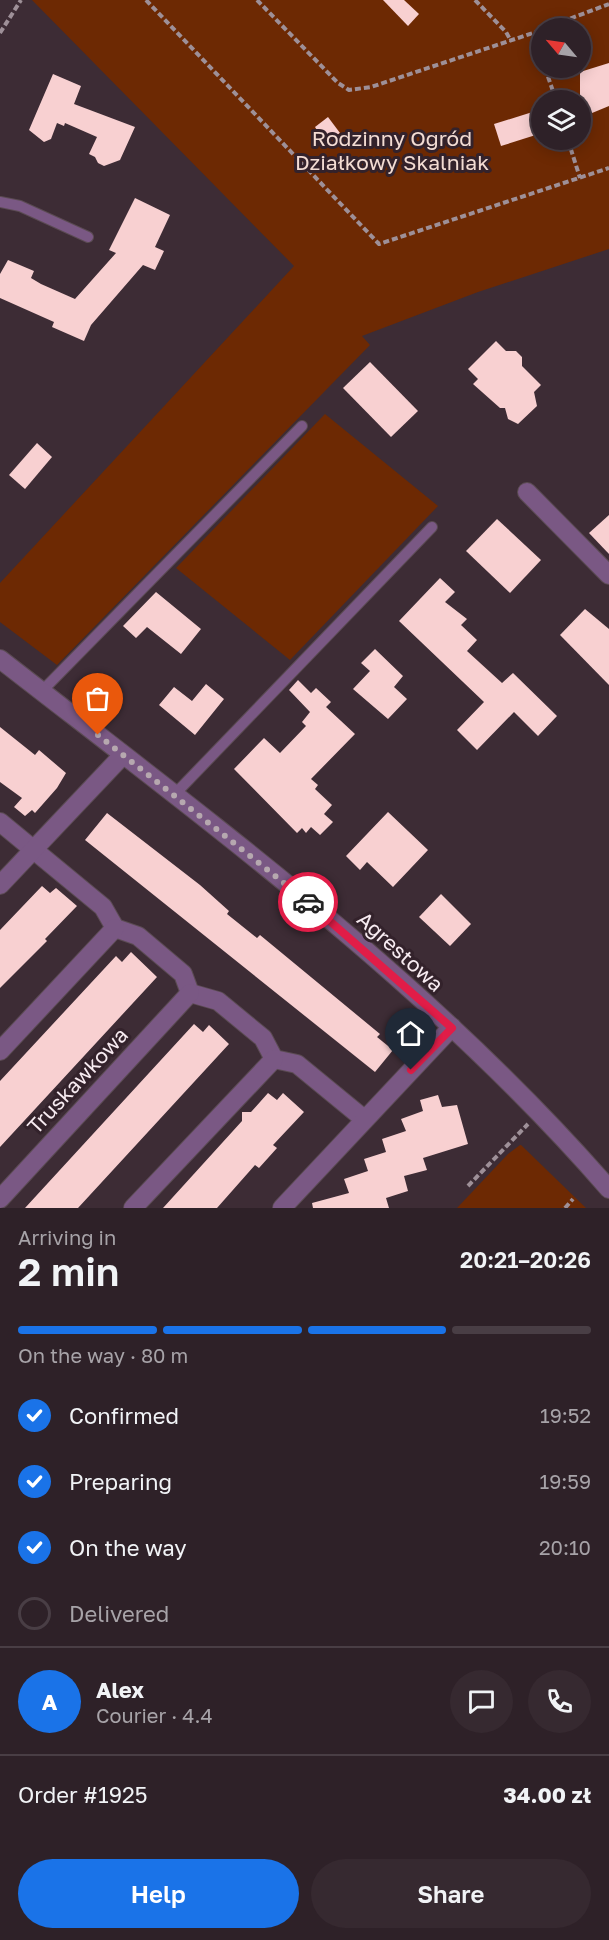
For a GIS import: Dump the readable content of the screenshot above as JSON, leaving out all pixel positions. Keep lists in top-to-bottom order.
{
  "streets": {
    "street": ["Agrestowa", "Truskawkowa"]
  },
  "parks": ["Rodzinny Ogród Działkowy Skalniak"],
  "north": "top left",
  "page": {
    "heading": ["2 min", "Arriving in", "20:21–20:26"],
    "panel": [
      "Alex",
      "Courier · 4.4",
      "Order #1925",
      "34.00 zł"
    ],
    "bar": "On the way · 80 m",
    "list": [
      ["Confirmed", "19:52"],
      ["Preparing", "19:59"],
      ["On the way", "20:10"],
      "Delivered"
    ],
    "round": "A",
    "buttons": ["Help", "Share"]
  }
}
